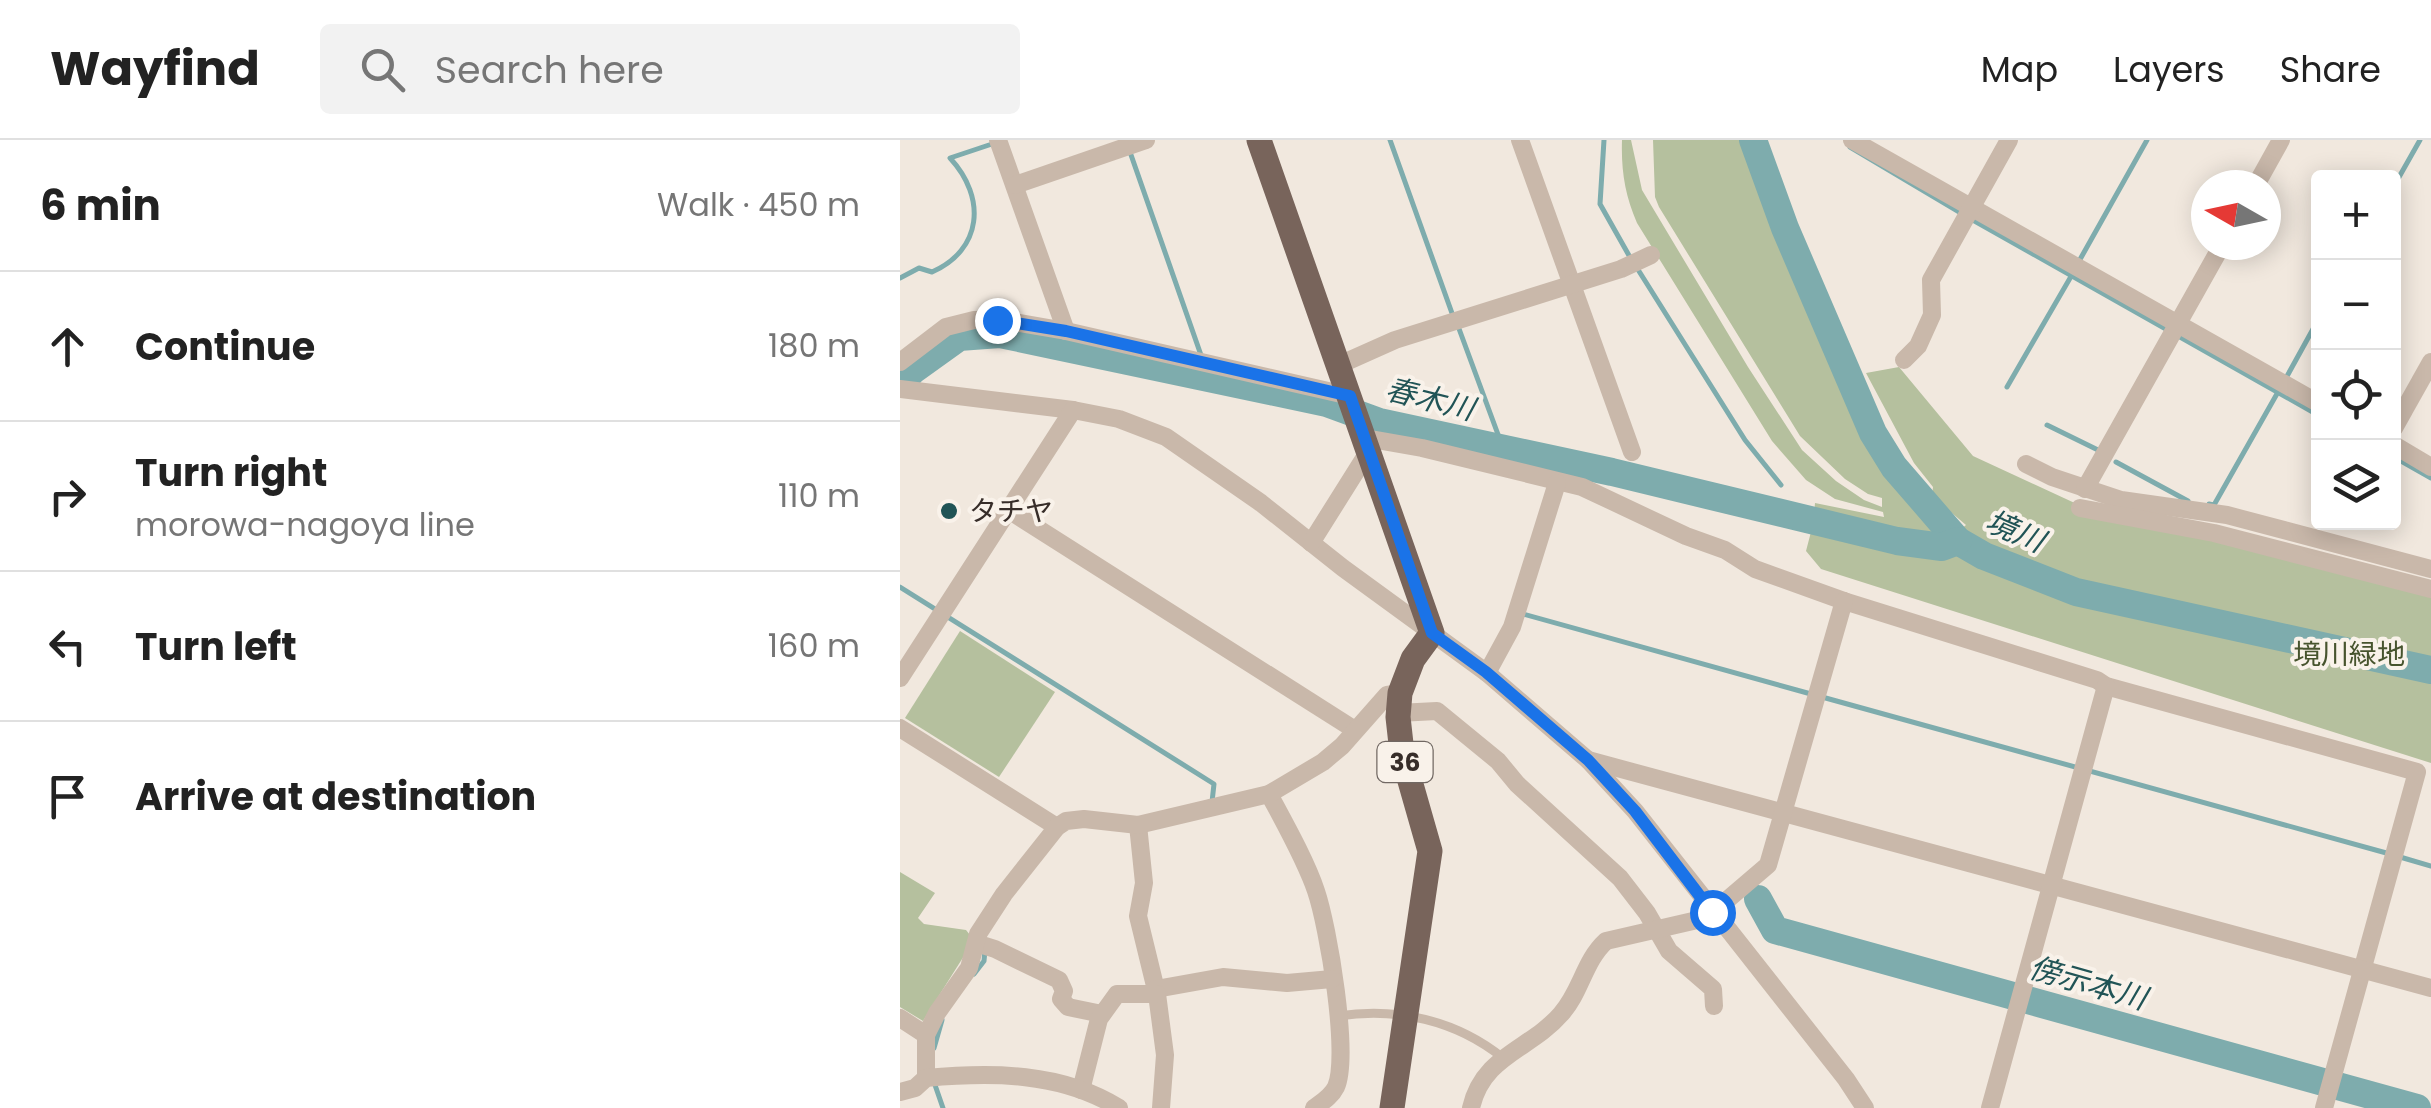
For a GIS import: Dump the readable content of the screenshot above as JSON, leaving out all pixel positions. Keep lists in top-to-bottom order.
{
  "streets": {
    "main road": ["36"]
  },
  "water": ["春木川", "境川", "傍示本川"],
  "parks": ["境川緑地"],
  "places": ["タチヤ"],
  "north": "left",
  "page": {
    "header": "Wayfind",
    "search": "Search here",
    "nav": ["Map", "Layers", "Share"],
    "heading": ["6 min", "Walk · 450 m"],
    "map_buttons": ["+", "−"],
    "list": [
      ["Continue", "180 m"],
      ["Turn right", "morowa-nagoya line", "110 m"],
      ["Turn left", "160 m"],
      "Arrive at destination"
    ]
  }
}
